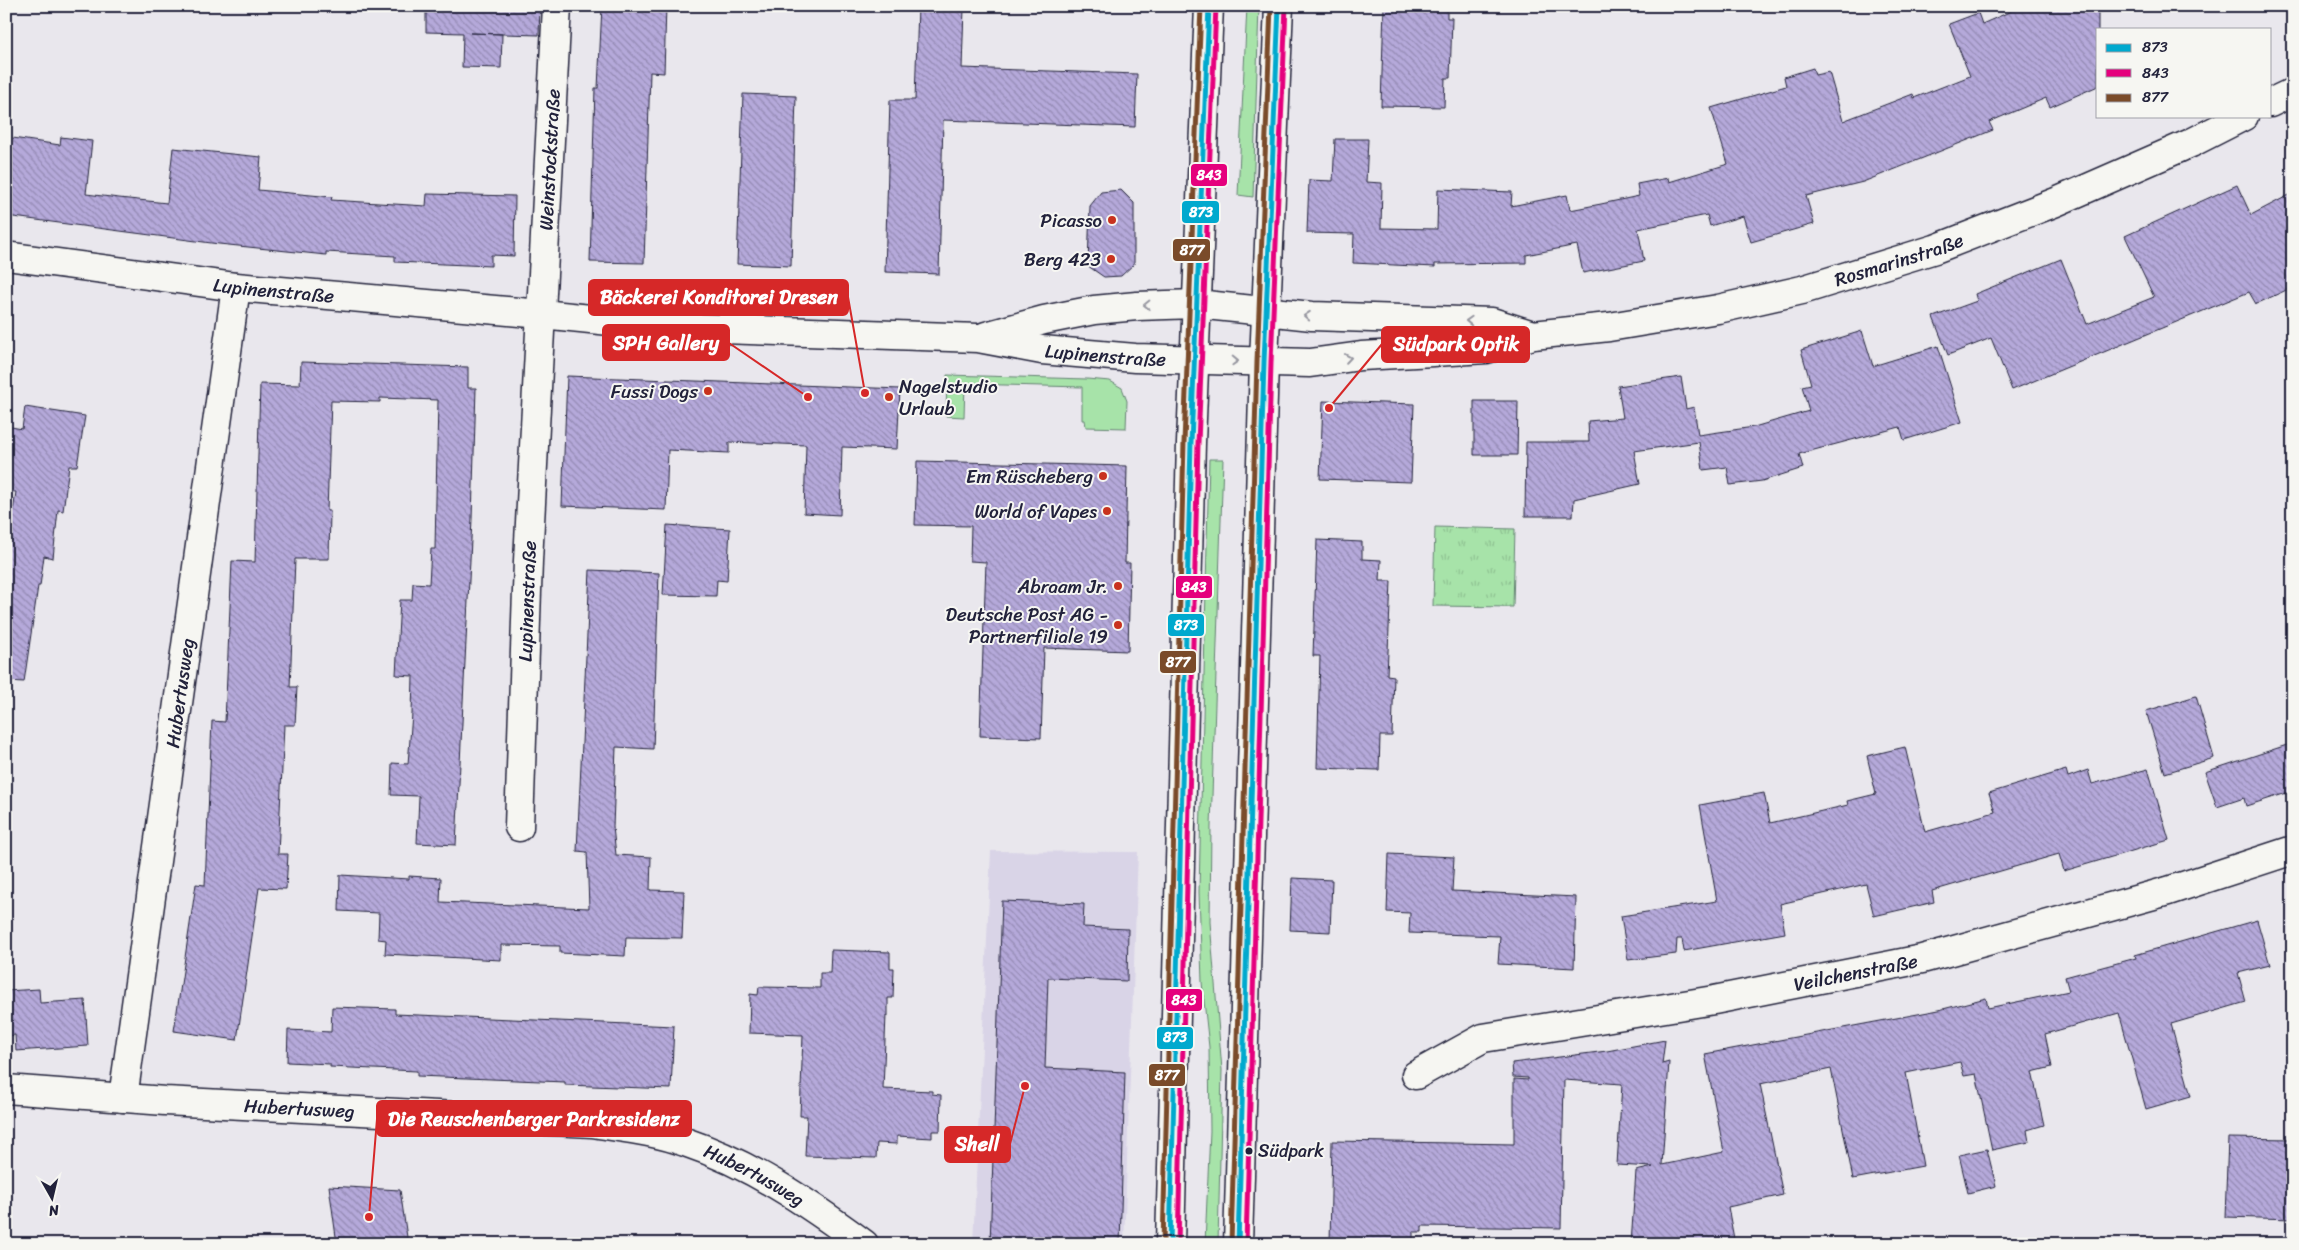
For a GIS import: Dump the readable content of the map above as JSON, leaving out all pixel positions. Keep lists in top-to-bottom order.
{
  "streets": {
    "street": [
      "Weinstockstraße",
      "Rosmarinstraße",
      "Lupinenstraße",
      "Hubertusweg",
      "Veilchenstraße"
    ]
  },
  "crossings": [
    ["Weinstockstraße", "Lupinenstraße"],
    ["Rosmarinstraße", "Lupinenstraße"],
    ["Lupinenstraße", "Hubertusweg"]
  ],
  "places": [
    "Picasso",
    "Berg 423",
    "Fussi Dogs",
    "Bäckerei Konditorei Dresen",
    "SPH Gallery",
    "Nagelstudio Urlaub",
    "Südpark Optik",
    "Em Rüscheberg",
    "World of Vapes",
    "Abraam Jr.",
    "Deutsche Post AG - Partnerfiliale 19",
    "Shell",
    "Südpark",
    "Die Reuschenberger Parkresidenz"
  ],
  "lines": ["transit line 873", "transit line 843", "transit line 877"],
  "legend": ["873", "843", "877"],
  "north": "bottom"
}
